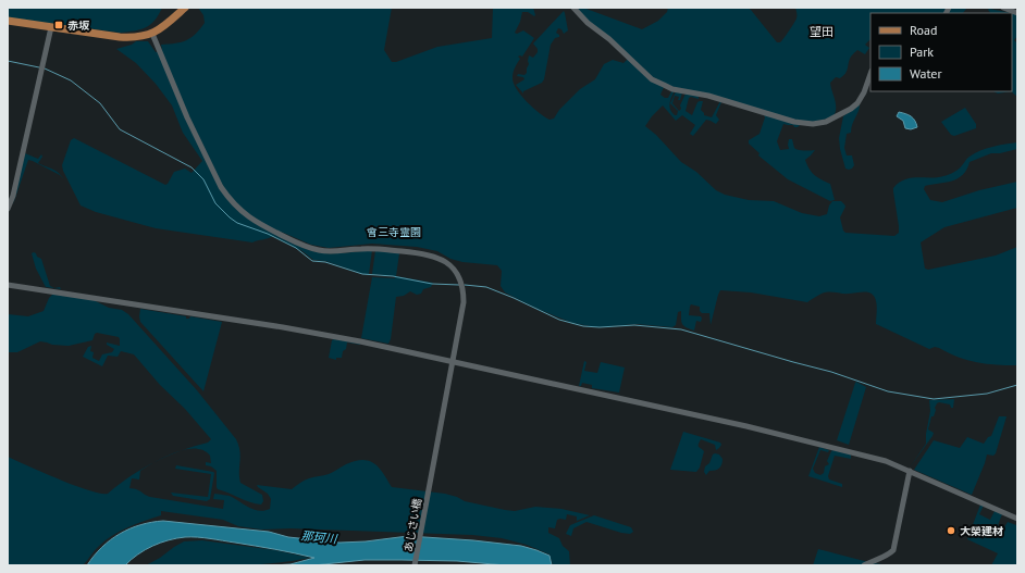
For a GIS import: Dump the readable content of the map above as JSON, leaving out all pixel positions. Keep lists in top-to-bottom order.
{
  "streets": {
    "street": ["あじさい橋"]
  },
  "districts": ["望田"],
  "water": ["那珂川"],
  "parks": ["會三寺霊園"],
  "places": {
    "transit": ["赤坂"],
    "other": ["大榮建材"]
  },
  "legend": ["Road", "Park", "Water"]
}
